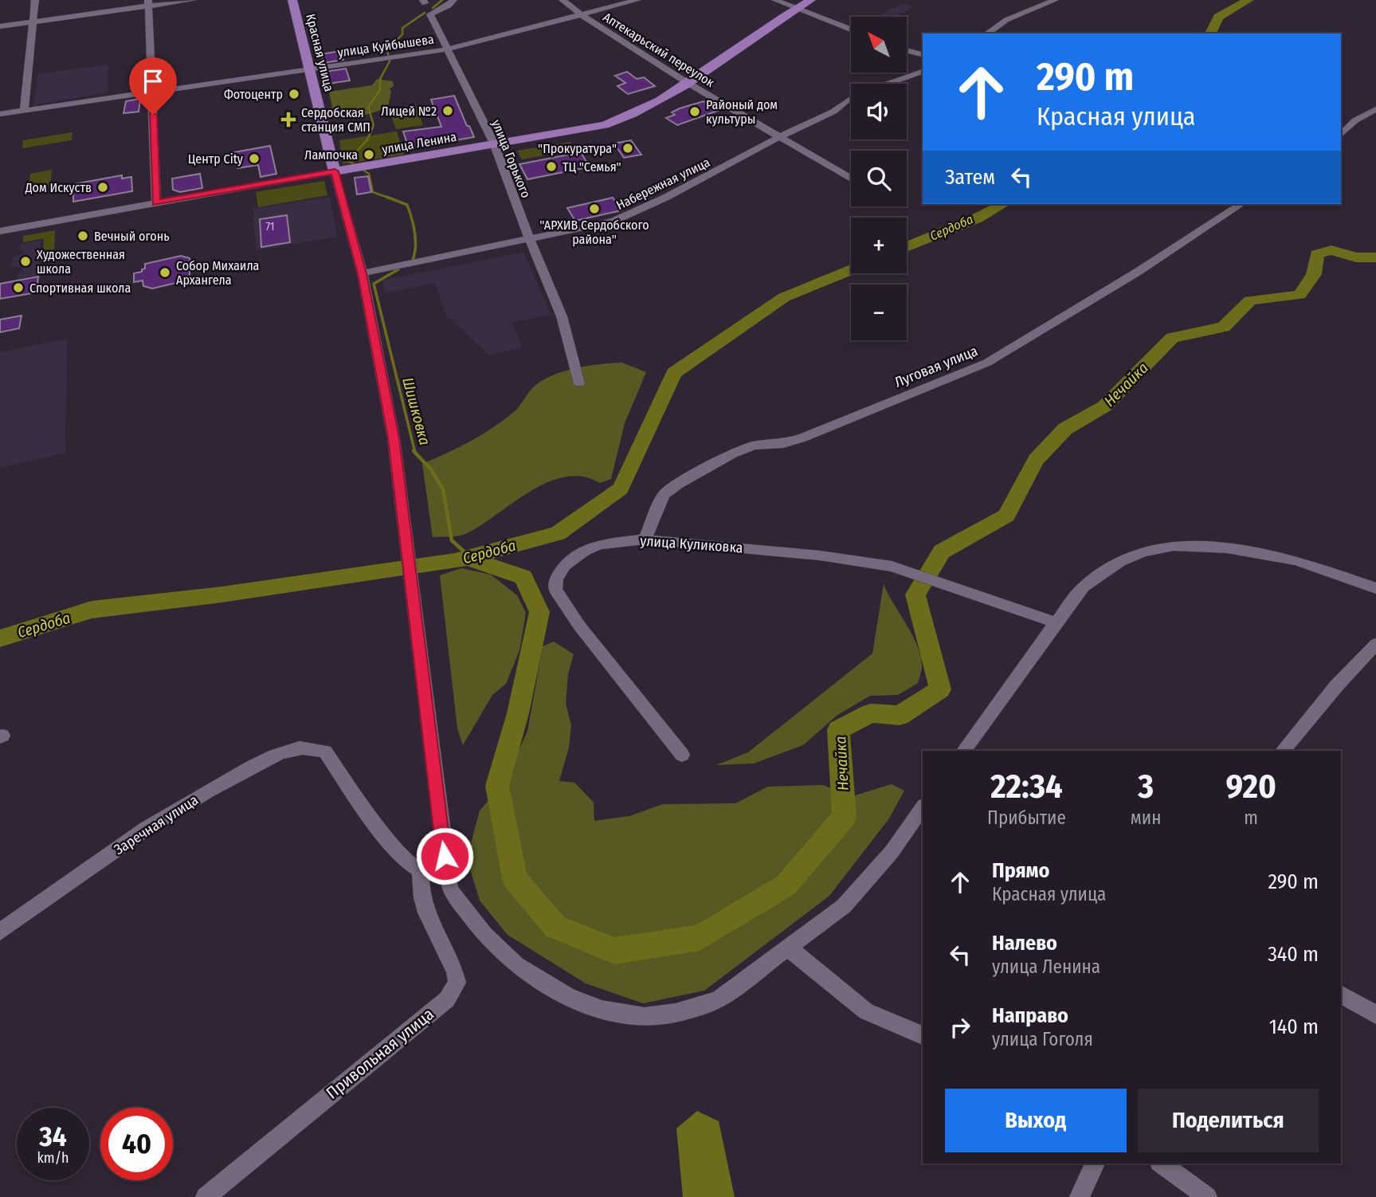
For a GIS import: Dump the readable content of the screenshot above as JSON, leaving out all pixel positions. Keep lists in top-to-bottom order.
{
  "streets": {
    "main road": ["Красная улица", "улица Ленина"],
    "street": [
      "улица Куйбышева",
      "Аптекарьский переулок",
      "улица Горького",
      "Набережная улица",
      "Луговая улица",
      "улица Куликовка",
      "Заречная улица",
      "Привольная улица"
    ]
  },
  "crossings": [
    ["улица Куйбышева", "Аптекарьский переулок"],
    ["улица Куйбышева", "Красная улица"],
    ["улица Куйбышева", "улица Горького"],
    ["Аптекарьский переулок", "улица Ленина"],
    ["Аптекарьский переулок", "Набережная улица"],
    ["Красная улица", "улица Ленина"],
    ["Красная улица", "Набережная улица"],
    ["улица Ленина", "улица Горького"],
    ["улица Горького", "Набережная улица"],
    ["Луговая улица", "улица Куликовка"],
    ["Заречная улица", "Привольная улица"]
  ],
  "water": ["Сердоба", "Нечайка", "Шишковка"],
  "places": {
    "other": [
      "Фотоцентр",
      "Лицей №2",
      "Районый дом культуры",
      "\"Прокуратура\"",
      "Лампочка",
      "Центр City",
      "ТЦ \"Семья\"",
      "Дом Искуств",
      "\"АРХИВ Сердобского района\"",
      "Вечный огонь",
      "Художественная школа",
      "Собор Михаила Архангела",
      "Спортивная школа"
    ],
    "health": ["Сердобская станция СМП"]
  },
  "house_numbers": ["71"],
  "north": "top left",
  "page": {
    "map_buttons": ["+", "−"],
    "turn": ["290 m", "Красная улица"],
    "then": "Затем",
    "eta": [
      "22:34",
      "Прибытие",
      "3",
      "мин",
      "920",
      "m"
    ],
    "list": [
      {
        "name": "Прямо",
        "note": "Красная улица",
        "value": "290 m"
      },
      {
        "name": "Налево",
        "note": "улица Ленина",
        "value": "340 m"
      },
      {
        "name": "Направо",
        "note": "улица Гоголя",
        "value": "140 m"
      }
    ],
    "buttons": ["Выход", "Поделиться"],
    "speed": "34 km/h",
    "limit": "40"
  }
}
